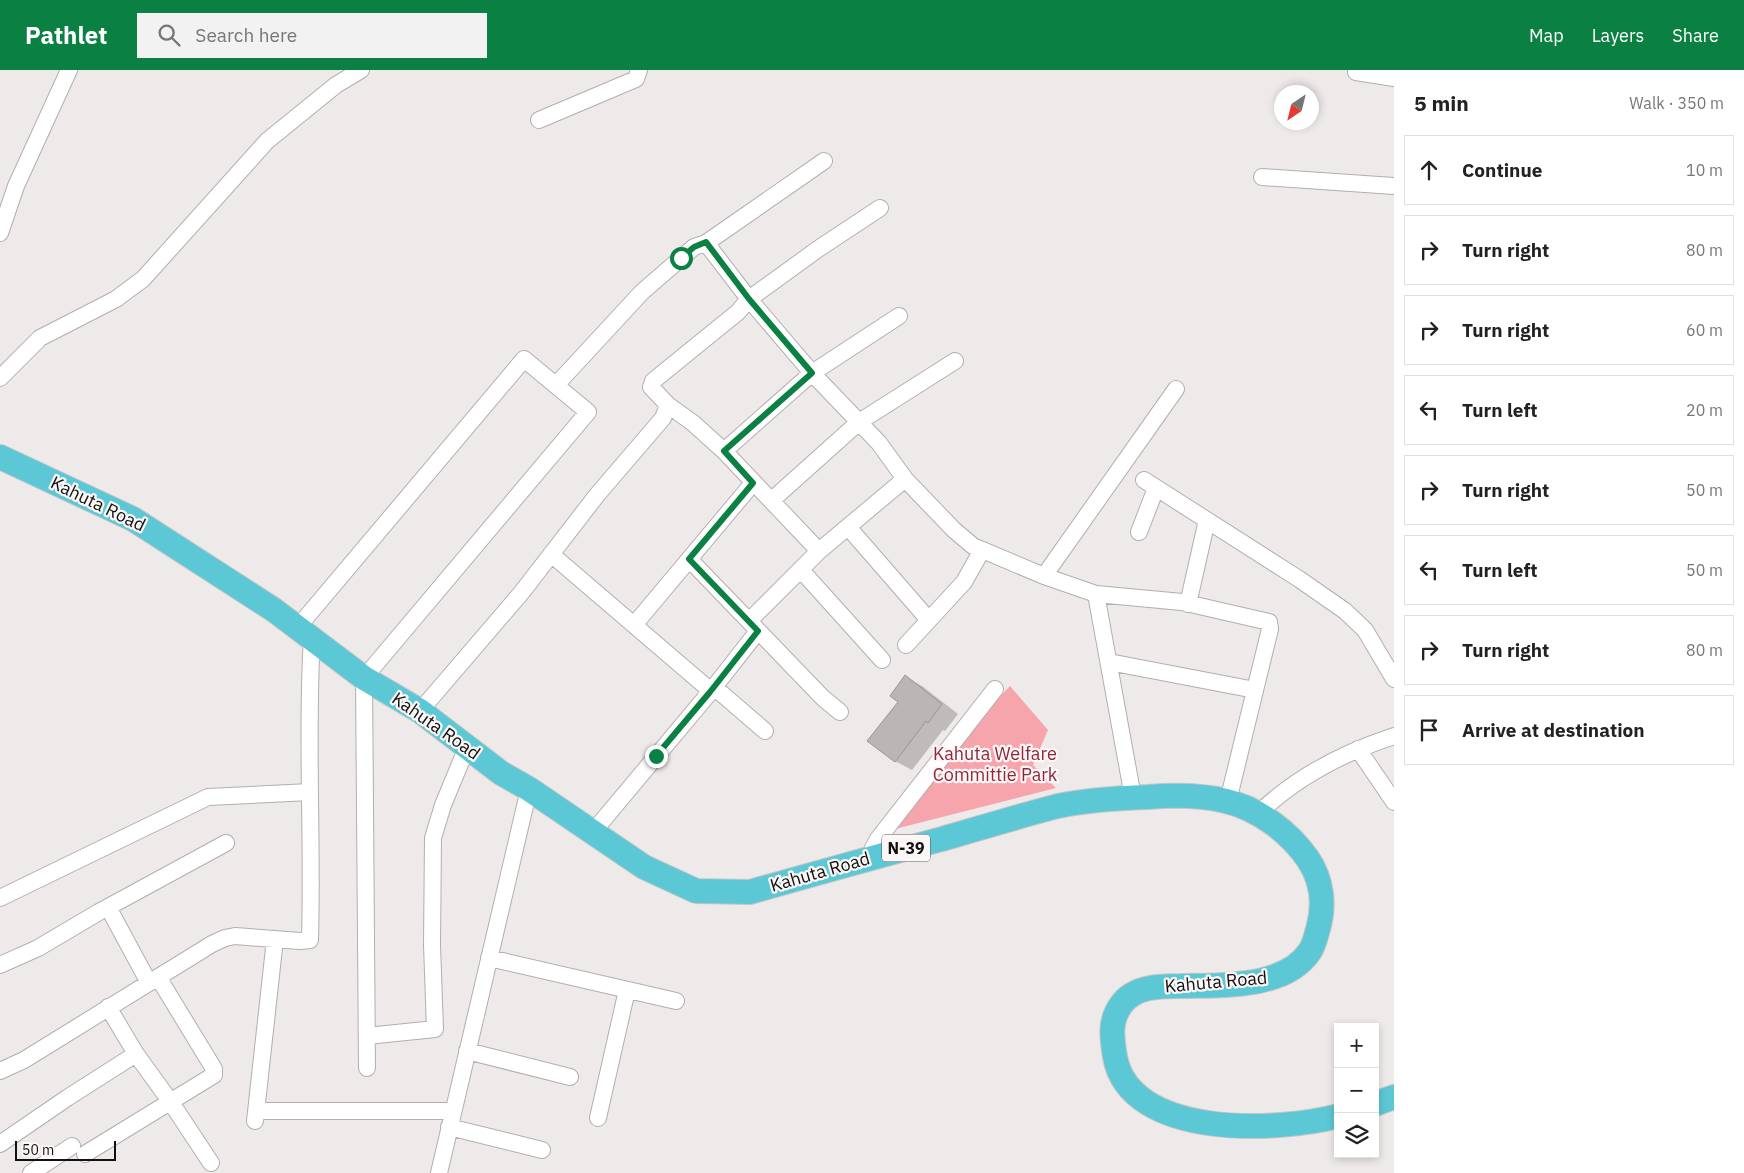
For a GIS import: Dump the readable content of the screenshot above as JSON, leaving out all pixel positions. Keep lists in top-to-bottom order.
{
  "streets": {
    "highway": ["Kahuta Road", "N-39"]
  },
  "parks": ["Kahuta Welfare Committie Park"],
  "scale_bar": "50 m",
  "north": "bottom left",
  "page": {
    "header": "Pathlet",
    "search": "Search here",
    "nav": ["Map", "Layers", "Share"],
    "heading": ["5 min", "Walk · 350 m"],
    "list": [
      ["Continue", "10 m"],
      ["Turn right", "80 m"],
      ["Turn right", "60 m"],
      ["Turn left", "20 m"],
      ["Turn right", "50 m"],
      ["Turn left", "50 m"],
      ["Turn right", "80 m"],
      "Arrive at destination"
    ],
    "map_buttons": ["+", "−"],
    "scale": "50 m"
  }
}
